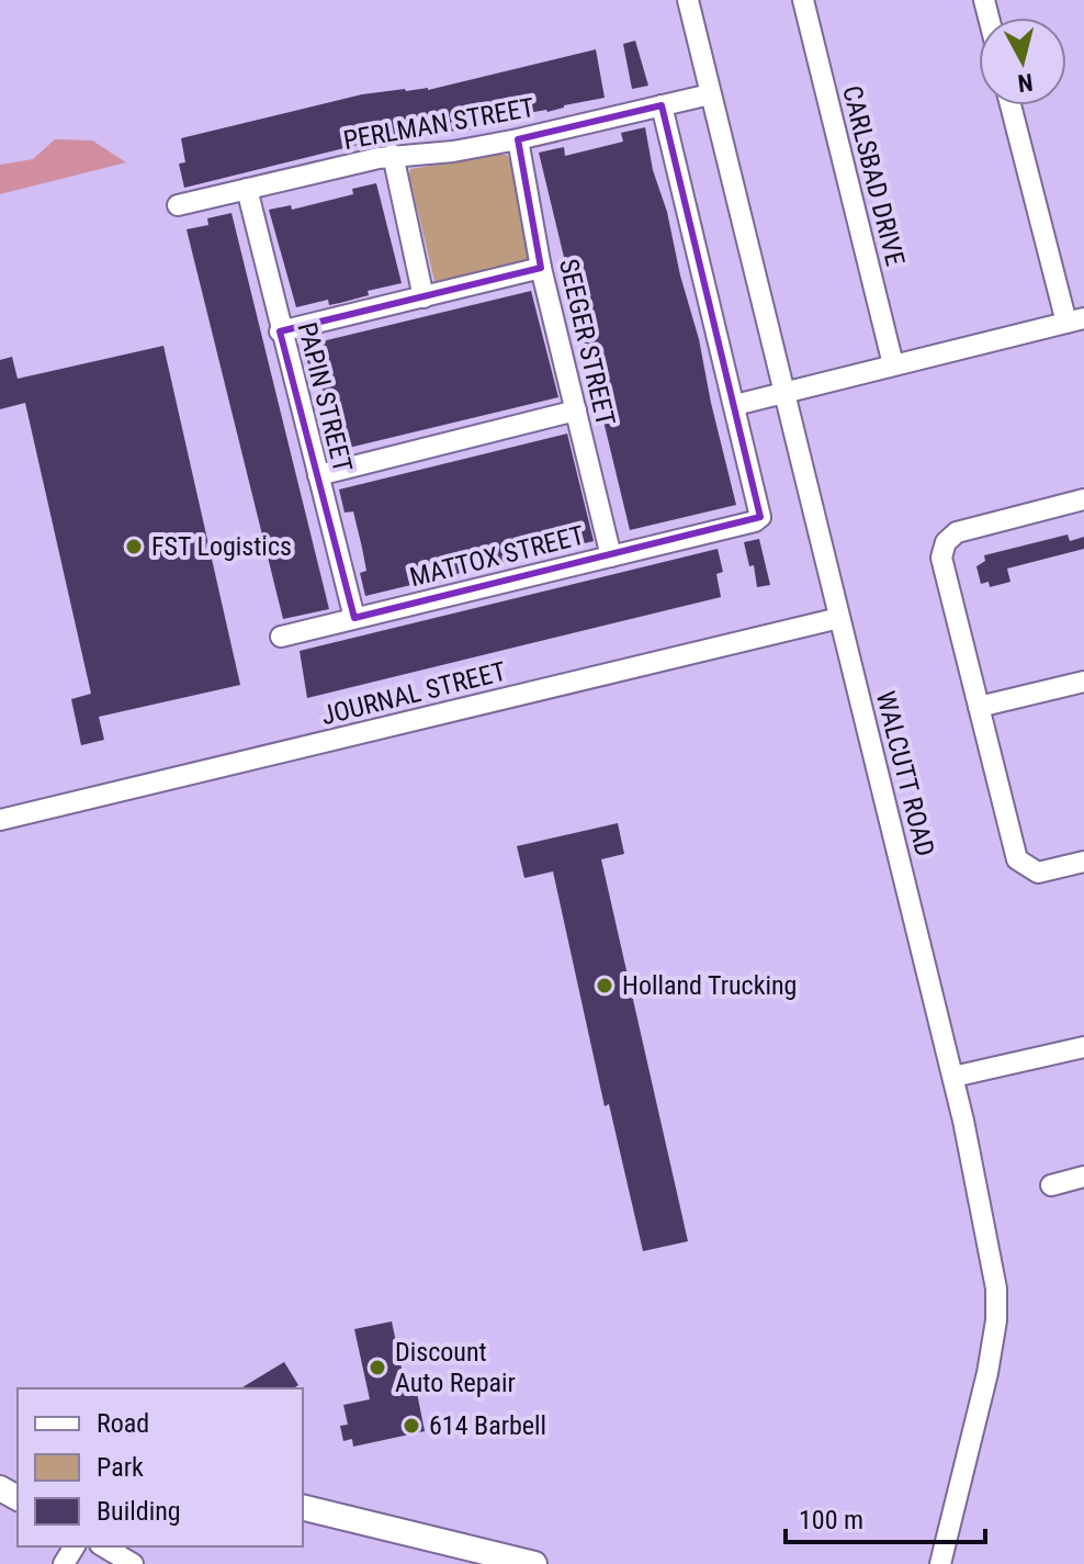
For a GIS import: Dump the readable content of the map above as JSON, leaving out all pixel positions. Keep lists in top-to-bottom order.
{
  "streets": {
    "street": [
      "PERLMAN STREET",
      "CARLSBAD DRIVE",
      "SEEGER STREET",
      "PAPIN STREET",
      "MATTOX STREET",
      "JOURNAL STREET",
      "WALCUTT ROAD"
    ]
  },
  "crossings": [
    ["PERLMAN STREET", "SEEGER STREET"],
    ["PERLMAN STREET", "PAPIN STREET"],
    ["PERLMAN STREET", "WALCUTT ROAD"],
    ["SEEGER STREET", "MATTOX STREET"],
    ["PAPIN STREET", "MATTOX STREET"],
    ["JOURNAL STREET", "WALCUTT ROAD"]
  ],
  "places": [
    "FST Logistics",
    "Holland Trucking",
    "Discount Auto Repair",
    "614 Barbell"
  ],
  "legend": ["Road", "Park", "Building"],
  "scale_bar": "100 m",
  "north": "bottom"
}
